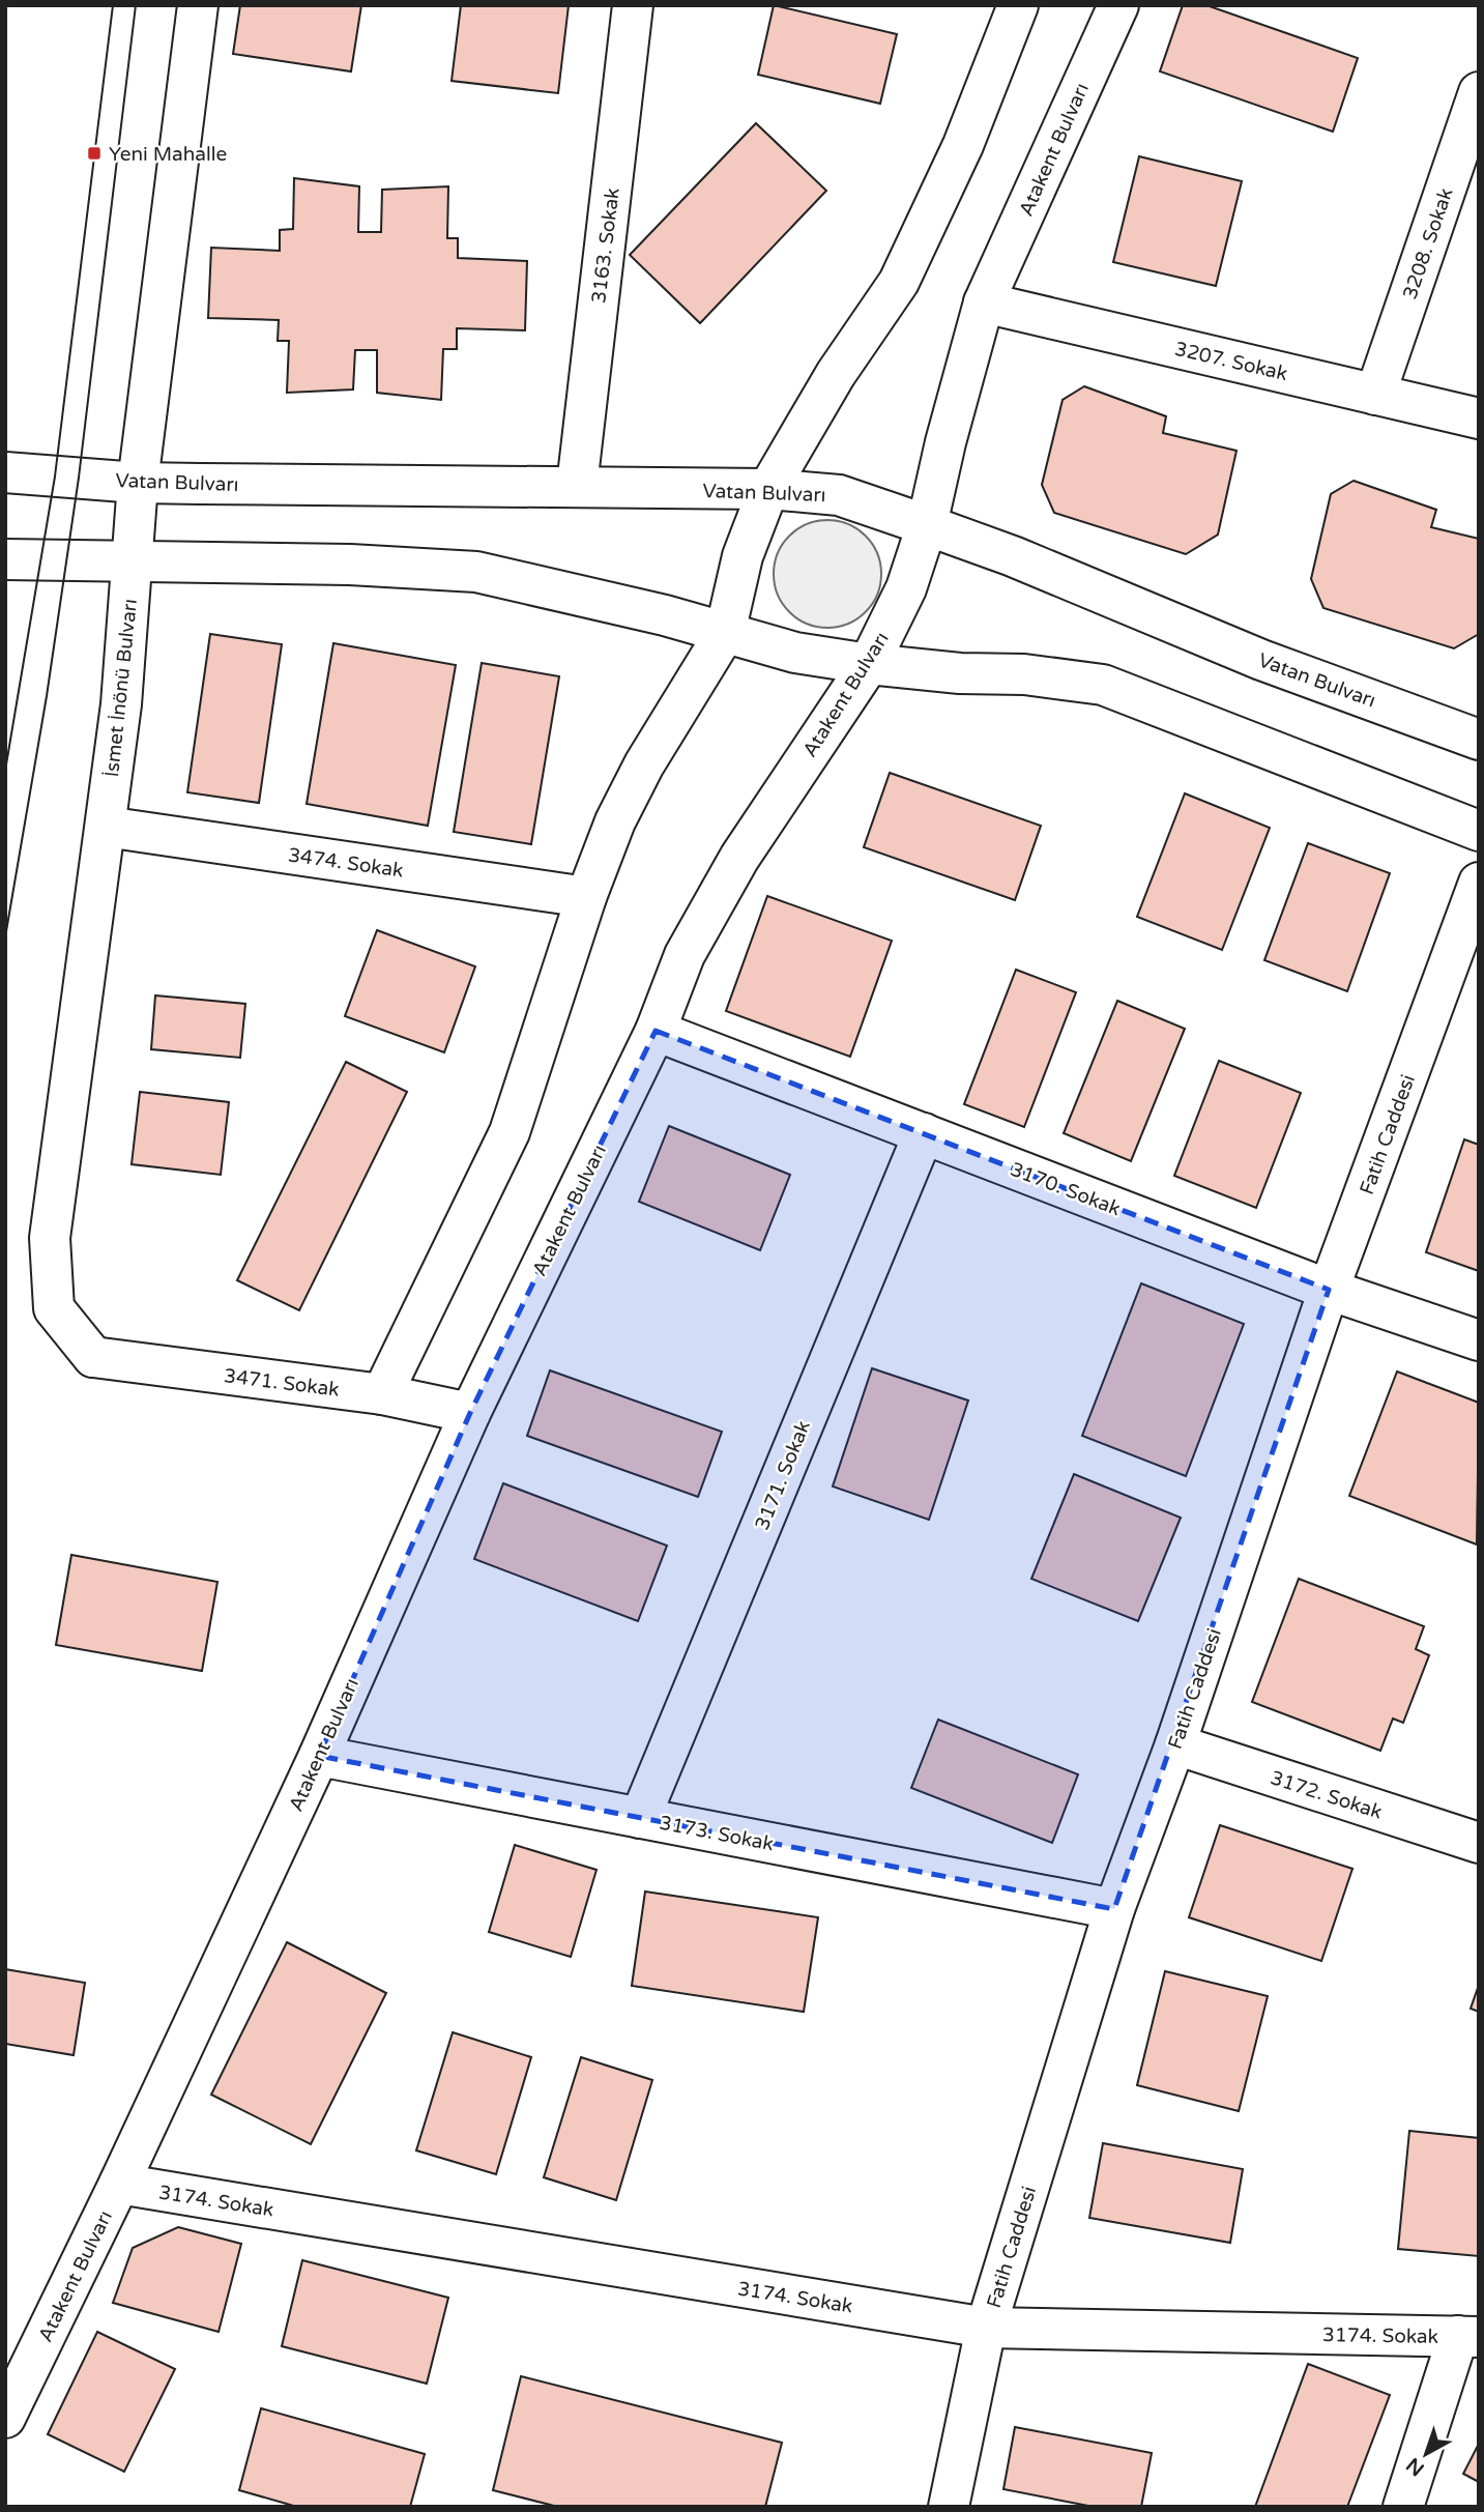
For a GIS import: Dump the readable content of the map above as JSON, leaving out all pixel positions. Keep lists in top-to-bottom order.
{
  "streets": {
    "main road": [
      "Atakent Bulvarı",
      "3208. Sokak",
      "3163. Sokak",
      "3207. Sokak",
      "Vatan Bulvarı",
      "İsmet İnönü Bulvarı",
      "3474. Sokak",
      "Fatih Caddesi",
      "3170. Sokak",
      "3471. Sokak",
      "3171. Sokak",
      "3172. Sokak",
      "3173. Sokak",
      "3174. Sokak"
    ]
  },
  "crossings": [
    ["Atakent Bulvarı", "3207. Sokak"],
    ["Atakent Bulvarı", "Vatan Bulvarı"],
    ["Atakent Bulvarı", "3170. Sokak"],
    ["Atakent Bulvarı", "3471. Sokak"],
    ["Atakent Bulvarı", "3173. Sokak"],
    ["Atakent Bulvarı", "3174. Sokak"],
    ["3208. Sokak", "3207. Sokak"],
    ["3163. Sokak", "Vatan Bulvarı"],
    ["Vatan Bulvarı", "İsmet İnönü Bulvarı"],
    ["İsmet İnönü Bulvarı", "3474. Sokak"],
    ["İsmet İnönü Bulvarı", "3471. Sokak"],
    ["Fatih Caddesi", "3170. Sokak"],
    ["Fatih Caddesi", "3172. Sokak"],
    ["Fatih Caddesi", "3173. Sokak"],
    ["Fatih Caddesi", "3174. Sokak"],
    ["3170. Sokak", "3171. Sokak"],
    ["3171. Sokak", "3173. Sokak"]
  ],
  "places": {
    "transit": ["Yeni Mahalle"]
  },
  "north": "bottom left"
}
